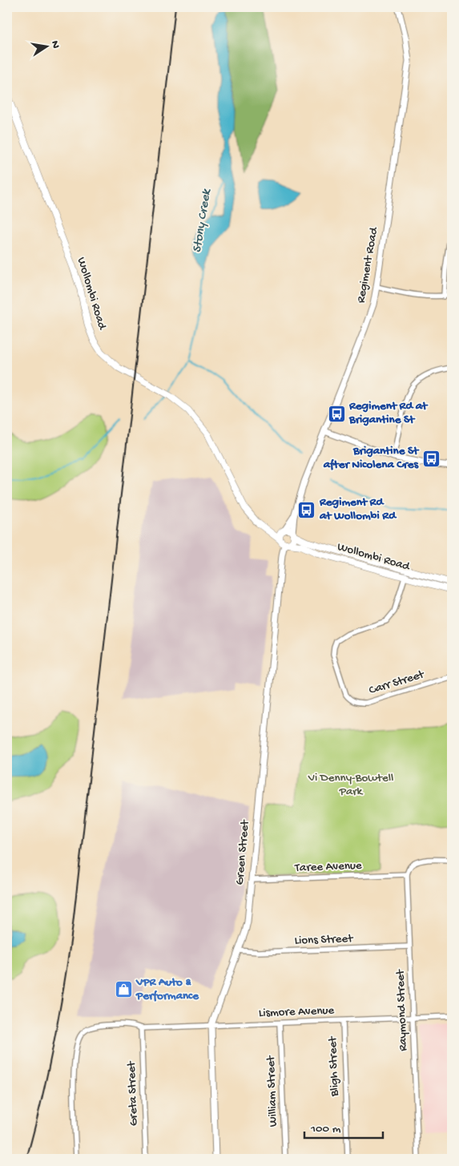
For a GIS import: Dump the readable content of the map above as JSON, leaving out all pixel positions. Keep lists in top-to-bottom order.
{
  "streets": {
    "main road": ["Wollombi Road"],
    "street": [
      "Regiment Road",
      "Carr Street",
      "Green Street",
      "Taree Avenue",
      "Lions Street",
      "Raymond Street",
      "Lismore Avenue",
      "Bligh Street",
      "William Street",
      "Greta Street"
    ]
  },
  "crossings": [
    ["Regiment Road", "Wollombi Road"],
    ["Regiment Road", "Green Street"],
    ["Wollombi Road", "Carr Street"],
    ["Wollombi Road", "Green Street"],
    ["Green Street", "Taree Avenue"],
    ["Green Street", "Lions Street"],
    ["Green Street", "Lismore Avenue"],
    ["Taree Avenue", "Raymond Street"],
    ["Lions Street", "Raymond Street"],
    ["Raymond Street", "Lismore Avenue"],
    ["Lismore Avenue", "Bligh Street"],
    ["Lismore Avenue", "William Street"],
    ["Lismore Avenue", "Greta Street"]
  ],
  "water": ["Stony Creek"],
  "parks": ["Vi Denny-Bowtell Park"],
  "places": {
    "bus stop": ["Regiment Rd at Brigantine St", "Brigantine St after Nicolena Cres", "Regiment Rd at Wollombi Rd"],
    "shop": ["VPR Auto & Performance"]
  },
  "scale_bar": "100 m",
  "north": "right"
}
